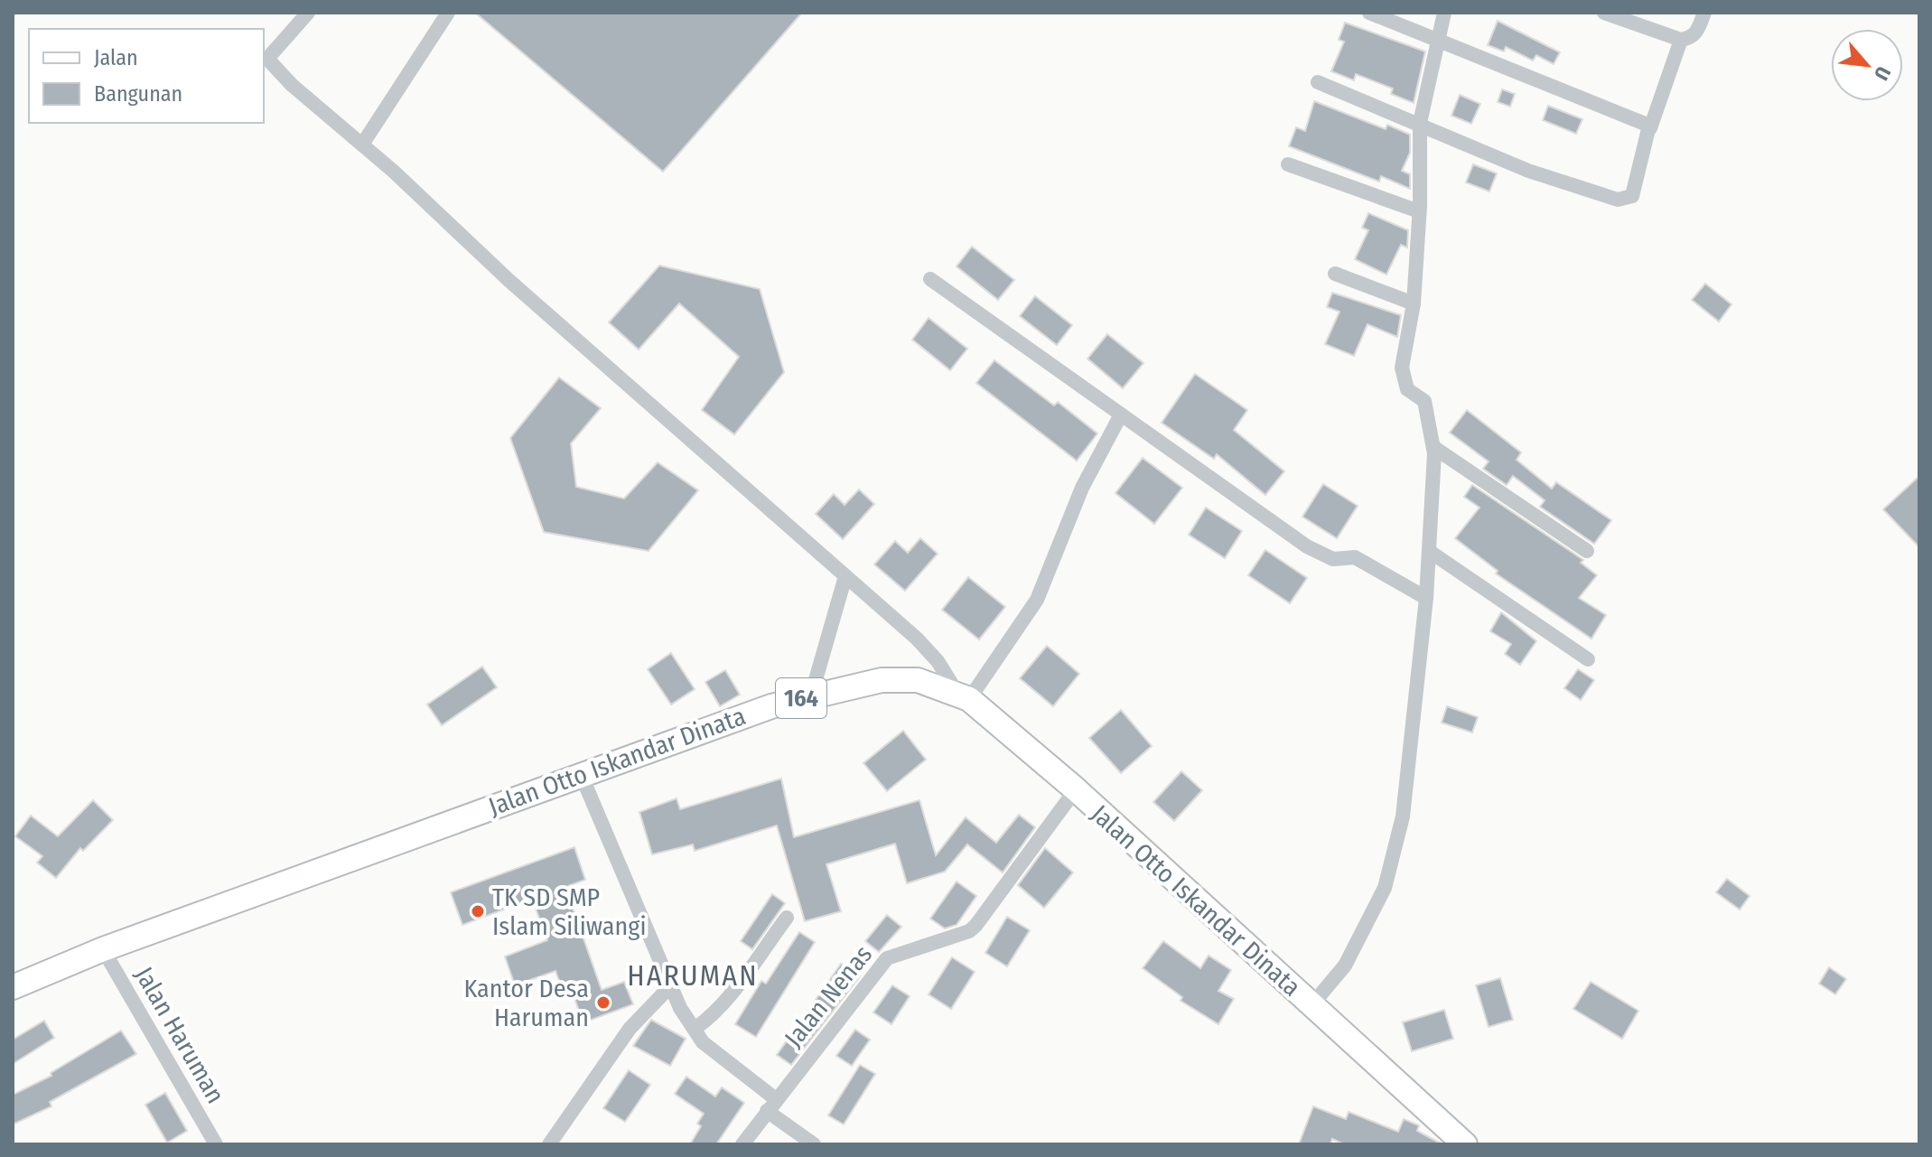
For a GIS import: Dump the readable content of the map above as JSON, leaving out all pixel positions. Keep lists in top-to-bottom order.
{
  "streets": {
    "main road": ["164", "Jalan Otto Iskandar Dinata"],
    "street": ["Jalan Nenas", "Jalan Haruman"]
  },
  "crossings": [
    ["Jalan Otto Iskandar Dinata", "Jalan Nenas"],
    ["Jalan Otto Iskandar Dinata", "Jalan Haruman"]
  ],
  "districts": ["HARUMAN"],
  "places": ["TK SD SMP Islam Siliwangi", "Kantor Desa Haruman"],
  "legend": ["Jalan", "Bangunan"],
  "north": "bottom right"
}
